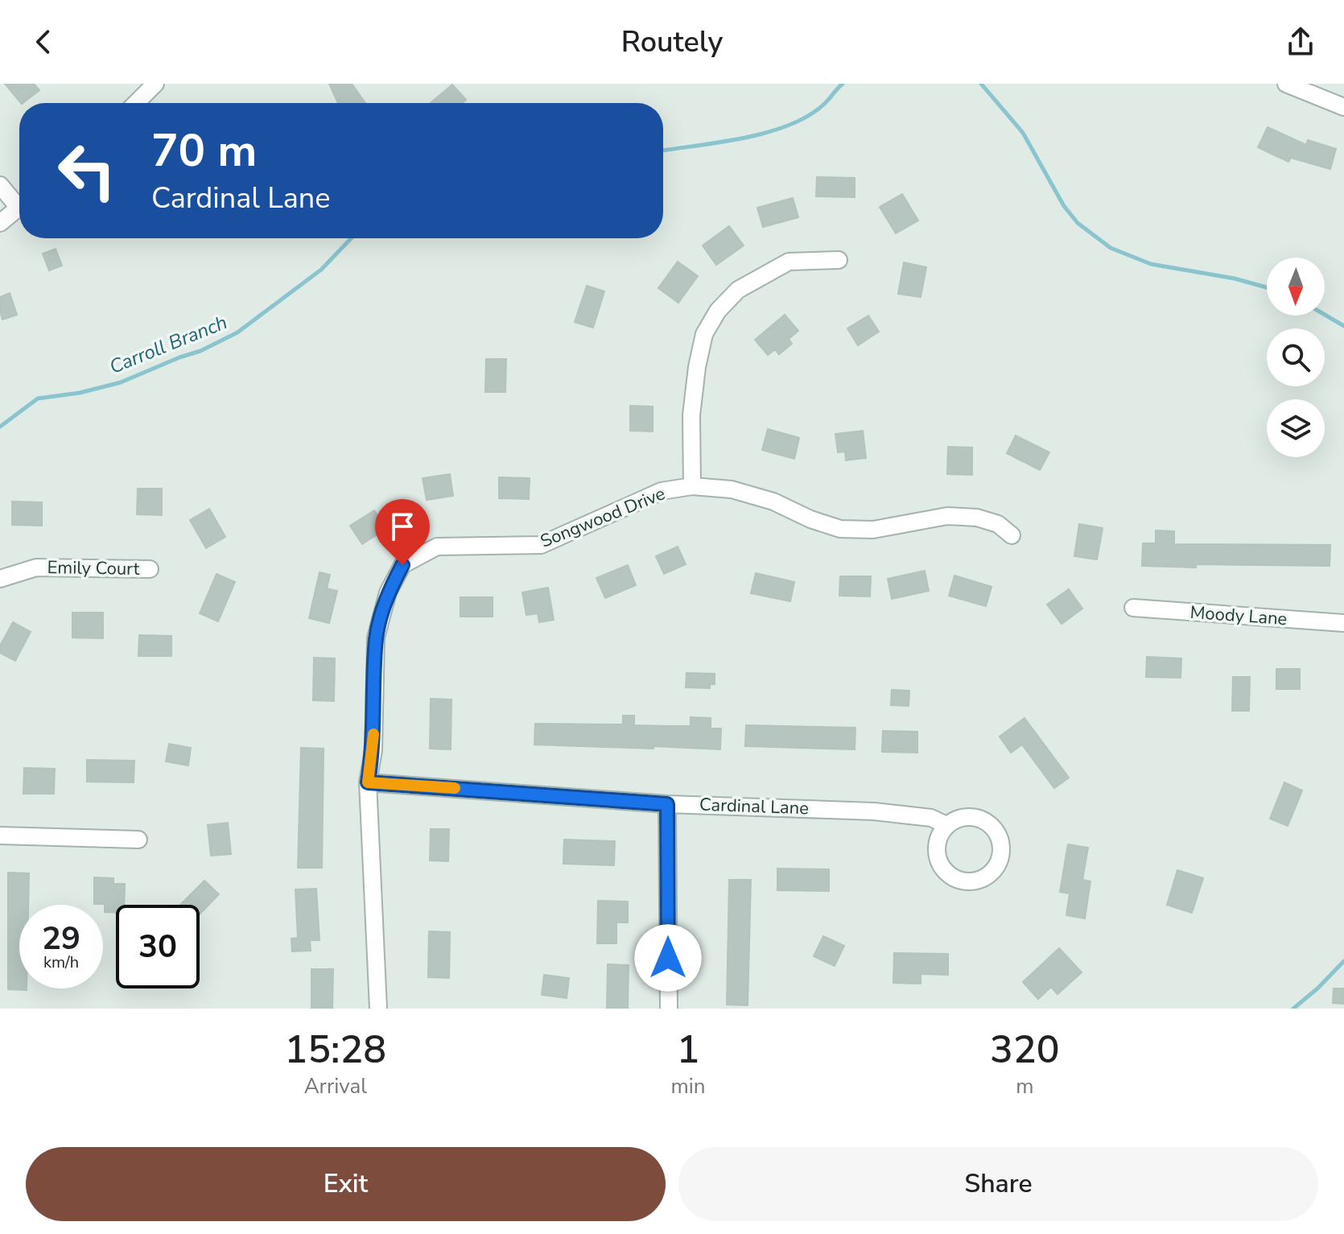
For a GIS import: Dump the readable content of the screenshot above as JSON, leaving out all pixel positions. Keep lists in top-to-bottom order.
{
  "streets": {
    "street": [
      "Songwood Drive",
      "Emily Court",
      "Moody Lane",
      "Cardinal Lane"
    ]
  },
  "crossings": [
    ["Songwood Drive", "Cardinal Lane"]
  ],
  "water": ["Carroll Branch"],
  "north": "bottom",
  "page": {
    "header": "Routely",
    "turn": ["70 m", "Cardinal Lane"],
    "speed": "29 km/h",
    "limit": "30",
    "eta": [
      "15:28",
      "Arrival",
      "1",
      "min",
      "320",
      "m"
    ],
    "buttons": ["Exit", "Share"]
  }
}
